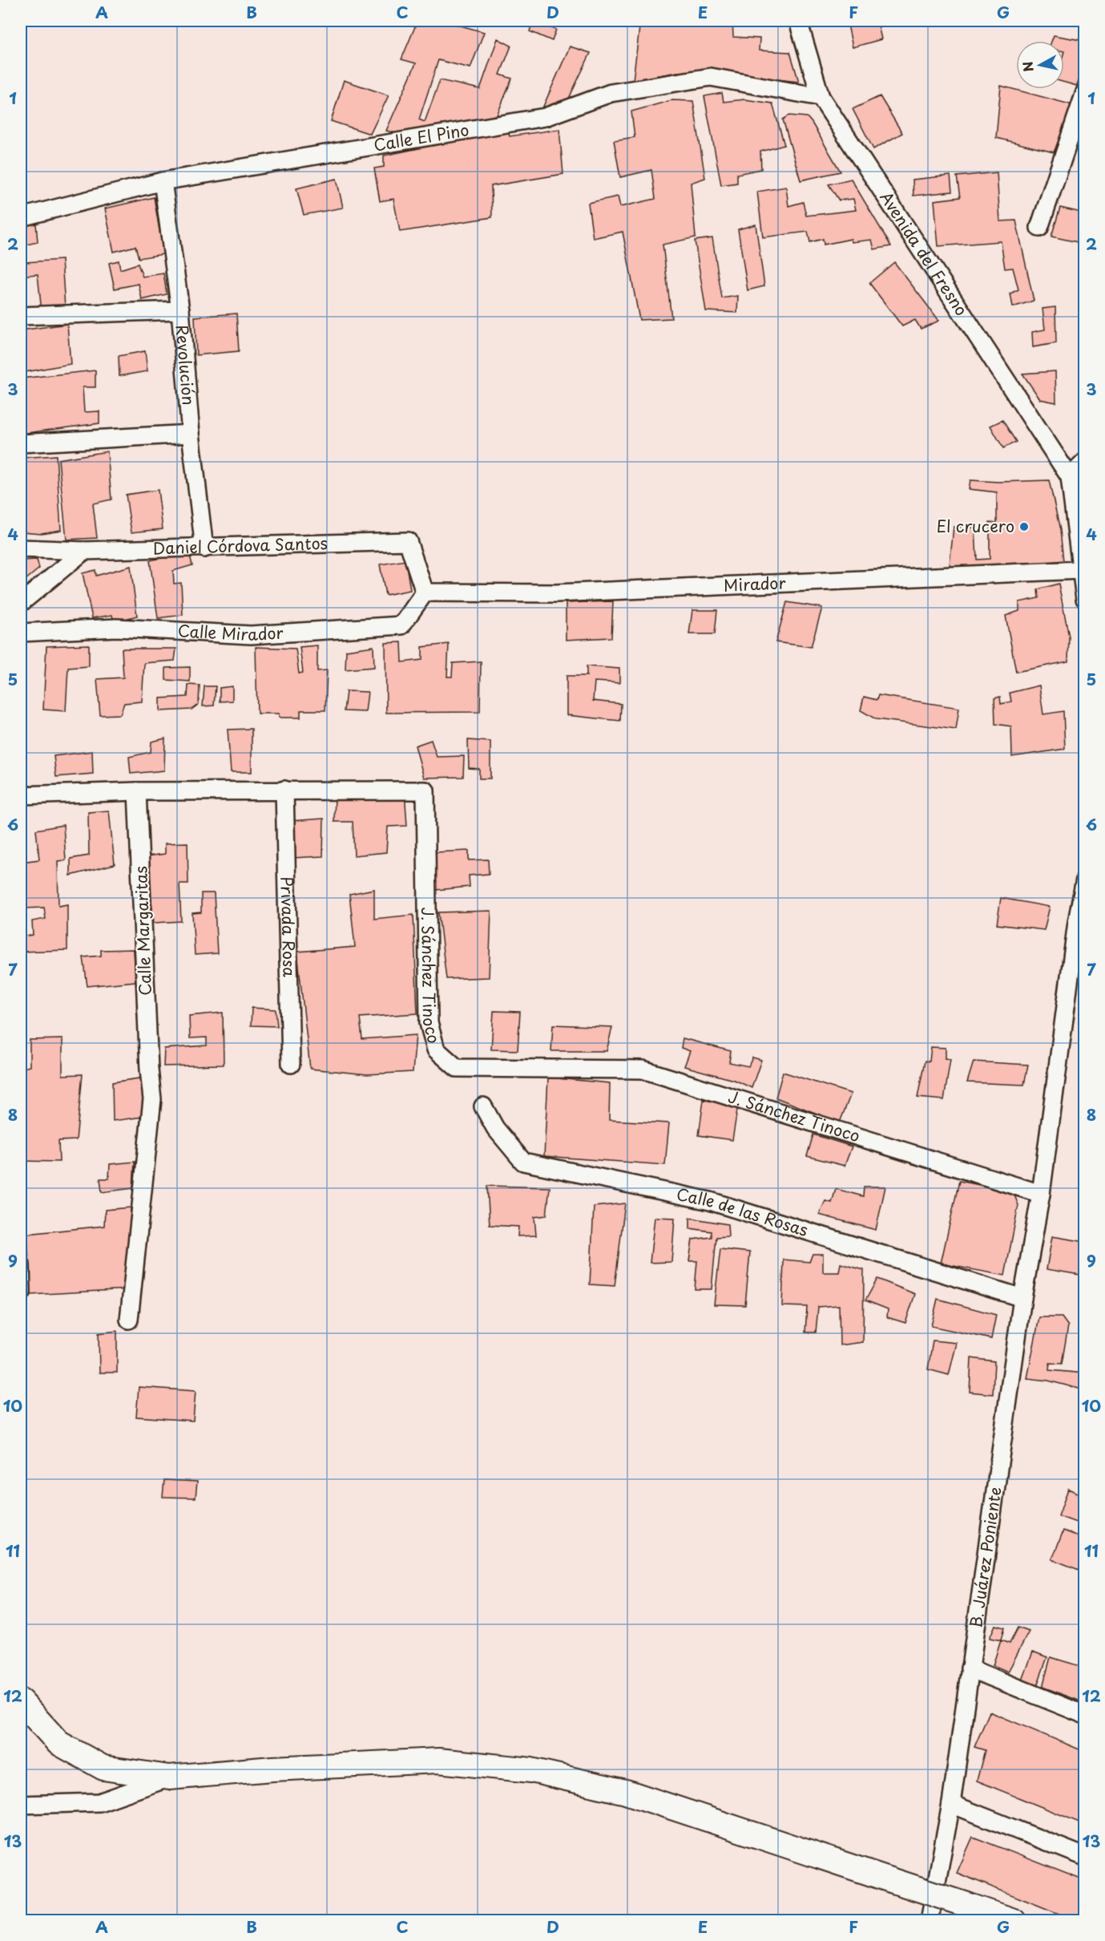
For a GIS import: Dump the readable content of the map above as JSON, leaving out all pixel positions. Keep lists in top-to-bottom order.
{
  "streets": {
    "street": [
      "Calle El Pino",
      "Avenida del Fresno",
      "Revolución",
      "Daniel Córdova Santos",
      "Mirador",
      "Calle Mirador",
      "Privada Rosa",
      "Calle Margaritas",
      "J. Sánchez Tinoco",
      "Calle de las Rosas",
      "B. Juárez Poniente"
    ]
  },
  "crossings": [
    ["Calle El Pino", "Avenida del Fresno"],
    ["Calle El Pino", "Revolución"],
    ["Revolución", "Daniel Córdova Santos"],
    ["Daniel Córdova Santos", "Mirador"],
    ["Daniel Córdova Santos", "Calle Mirador"],
    ["Mirador", "Calle Mirador"],
    ["Privada Rosa", "J. Sánchez Tinoco"],
    ["Calle Margaritas", "J. Sánchez Tinoco"],
    ["J. Sánchez Tinoco", "B. Juárez Poniente"],
    ["Calle de las Rosas", "B. Juárez Poniente"]
  ],
  "places": ["El crucero"],
  "north": "left",
  "grid": {
    "columns": [
      "A",
      "B",
      "C",
      "D",
      "E",
      "F",
      "G"
    ],
    "rows": [
      "1",
      "2",
      "3",
      "4",
      "5",
      "6",
      "7",
      "8",
      "9",
      "10",
      "11",
      "12",
      "13"
    ]
  }
}
